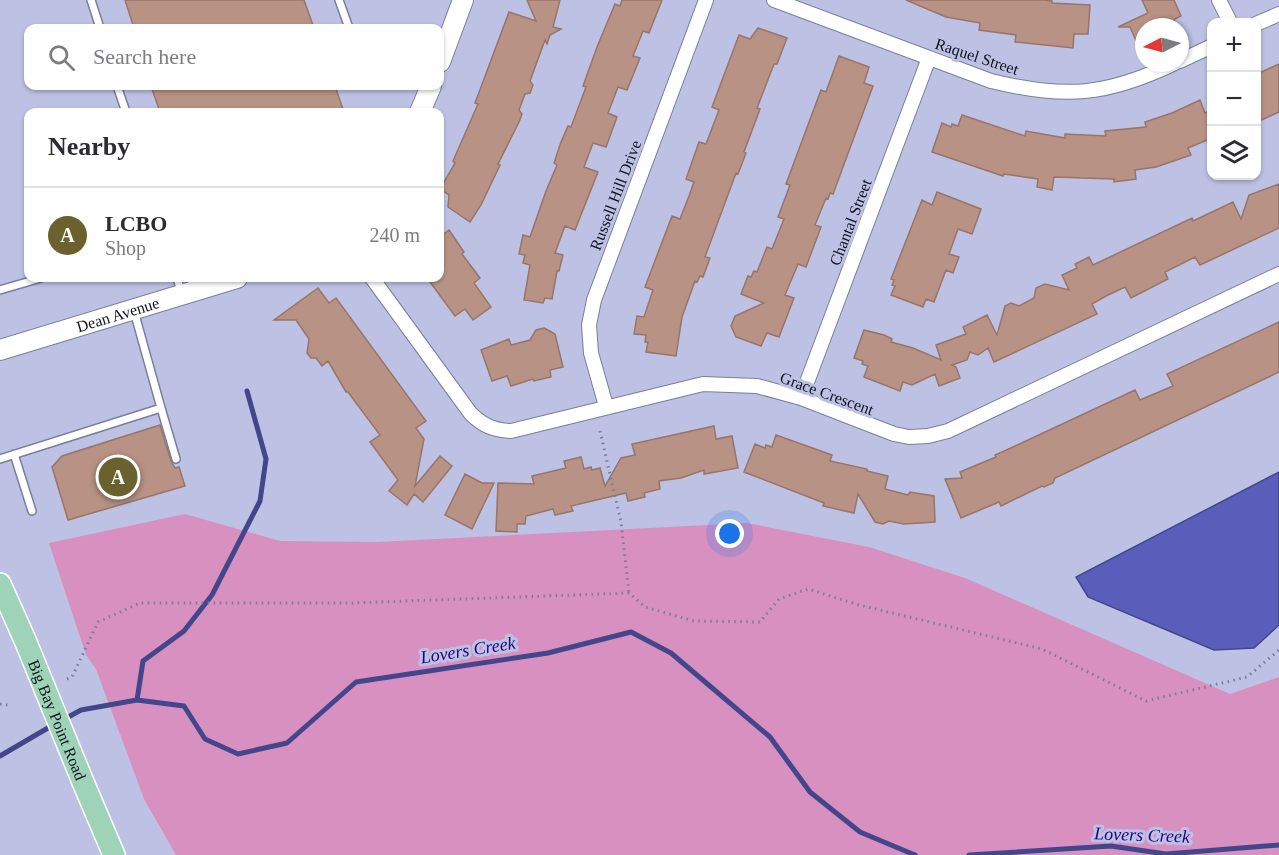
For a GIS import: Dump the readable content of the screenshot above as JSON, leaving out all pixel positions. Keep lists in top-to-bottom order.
{
  "streets": {
    "main road": ["Big Bay Point Road"],
    "street": [
      "Raquel Street",
      "Russell Hill Drive",
      "Chantal Street",
      "Dean Avenue",
      "Grace Crescent"
    ]
  },
  "crossings": [
    ["Raquel Street", "Chantal Street"],
    ["Russell Hill Drive", "Grace Crescent"],
    ["Chantal Street", "Grace Crescent"]
  ],
  "water": ["Lovers Creek"],
  "north": "left",
  "page": {
    "map_buttons": ["+", "−"],
    "search": "Search here",
    "heading": "Nearby",
    "list": [
      {
        "mark": "A",
        "name": "LCBO",
        "note": "Shop",
        "value": "240 m"
      }
    ],
    "pins": "A"
  }
}
